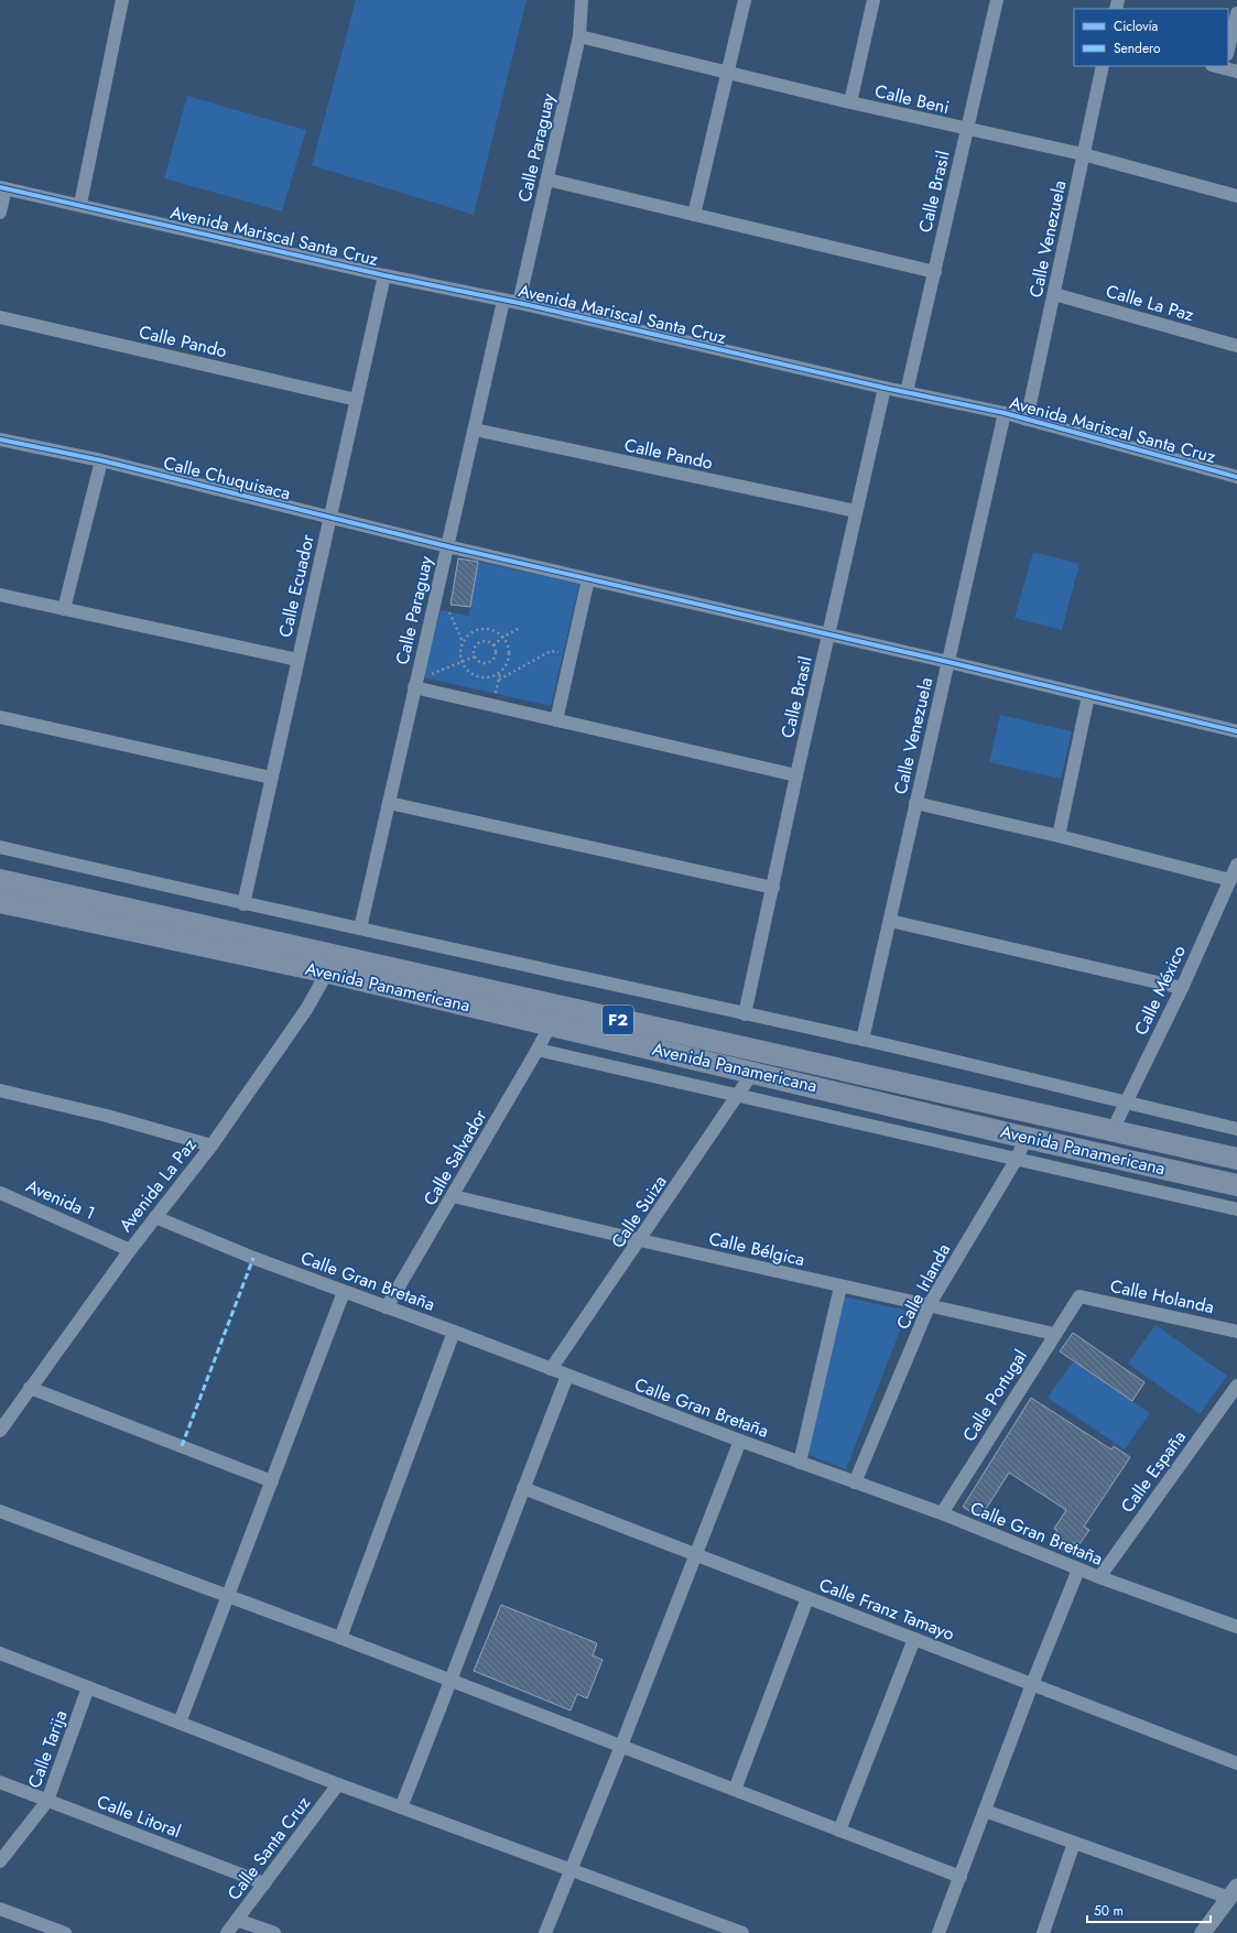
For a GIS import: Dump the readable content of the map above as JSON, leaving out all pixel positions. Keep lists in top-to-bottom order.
{
  "streets": {
    "highway": ["Avenida Panamericana", "F2"],
    "street": [
      "Calle Beni",
      "Calle Paraguay",
      "Calle Brasil",
      "Avenida Mariscal Santa Cruz",
      "Calle Venezuela",
      "Calle La Paz",
      "Calle Pando",
      "Calle Chuquisaca",
      "Calle Ecuador",
      "Calle México",
      "Calle Salvador",
      "Avenida La Paz",
      "Avenida 1",
      "Calle Suiza",
      "Calle Bélgica",
      "Calle Gran Bretaña",
      "Calle Irlanda",
      "Calle Holanda",
      "Calle Portugal",
      "Calle España",
      "Calle Franz Tamayo",
      "Calle Tarija",
      "Calle Litoral",
      "Calle Santa Cruz"
    ]
  },
  "crossings": [
    ["Calle Beni", "Calle Paraguay"],
    ["Calle Beni", "Calle Brasil"],
    ["Calle Beni", "Calle Venezuela"],
    ["Calle Paraguay", "Avenida Mariscal Santa Cruz"],
    ["Calle Paraguay", "Calle Pando"],
    ["Calle Paraguay", "Calle Chuquisaca"],
    ["Calle Brasil", "Avenida Mariscal Santa Cruz"],
    ["Calle Brasil", "Calle Pando"],
    ["Calle Brasil", "Calle Chuquisaca"],
    ["Avenida Mariscal Santa Cruz", "Calle Venezuela"],
    ["Avenida Mariscal Santa Cruz", "Calle Ecuador"],
    ["Calle Venezuela", "Calle La Paz"],
    ["Calle Venezuela", "Calle Chuquisaca"],
    ["Calle Pando", "Calle Ecuador"],
    ["Calle Chuquisaca", "Calle Ecuador"],
    ["Avenida Panamericana", "Calle México"],
    ["Avenida Panamericana", "Calle Salvador"],
    ["Avenida Panamericana", "Avenida La Paz"],
    ["Avenida Panamericana", "Calle Suiza"],
    ["Avenida Panamericana", "Calle Irlanda"],
    ["Calle Salvador", "Calle Bélgica"],
    ["Calle Salvador", "Calle Gran Bretaña"],
    ["Avenida La Paz", "Avenida 1"],
    ["Avenida La Paz", "Calle Gran Bretaña"],
    ["Calle Suiza", "Calle Bélgica"],
    ["Calle Suiza", "Calle Gran Bretaña"],
    ["Calle Bélgica", "Calle Irlanda"],
    ["Calle Bélgica", "Calle Portugal"],
    ["Calle Gran Bretaña", "Calle Irlanda"],
    ["Calle Gran Bretaña", "Calle Portugal"],
    ["Calle Gran Bretaña", "Calle España"],
    ["Calle Holanda", "Calle Portugal"],
    ["Calle Tarija", "Calle Litoral"],
    ["Calle Litoral", "Calle Santa Cruz"]
  ],
  "legend": ["Ciclovía", "Sendero"],
  "scale_bar": "50 m"
}
